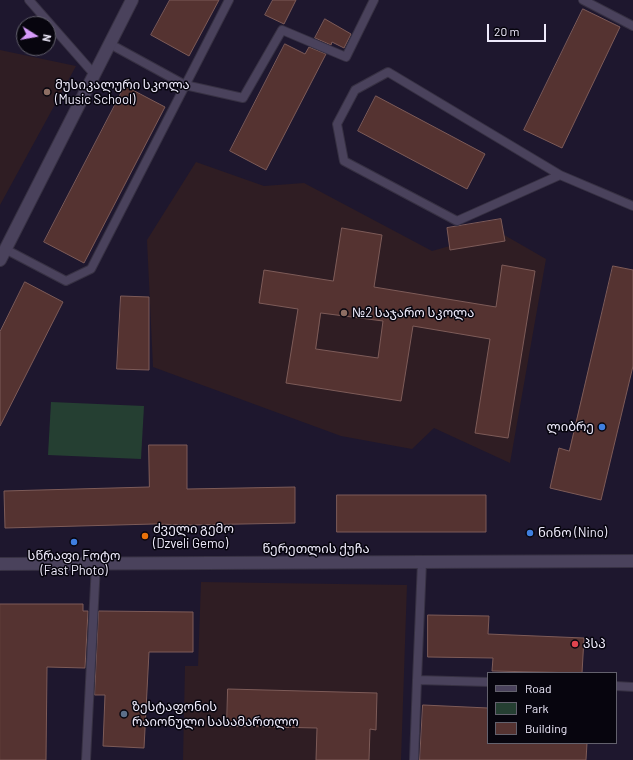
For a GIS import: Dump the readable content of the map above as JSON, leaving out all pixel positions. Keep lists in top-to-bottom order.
{
  "streets": {
    "street": ["წერეთლის ქუჩა"]
  },
  "places": [
    "მუსიკალური სკოლა (Music School)",
    "№2 საჯარო სკოლა",
    "ლიბრე",
    "ნინო (Nino)",
    "ძველი გემო (Dzveli Gemo)",
    "სწრაფი Fოტო (Fast Photo)",
    "პსპ",
    "ზესტაფონის რაიონული სასამართლო"
  ],
  "legend": ["Road", "Park", "Building"],
  "scale_bar": "20 m",
  "north": "right"
}
